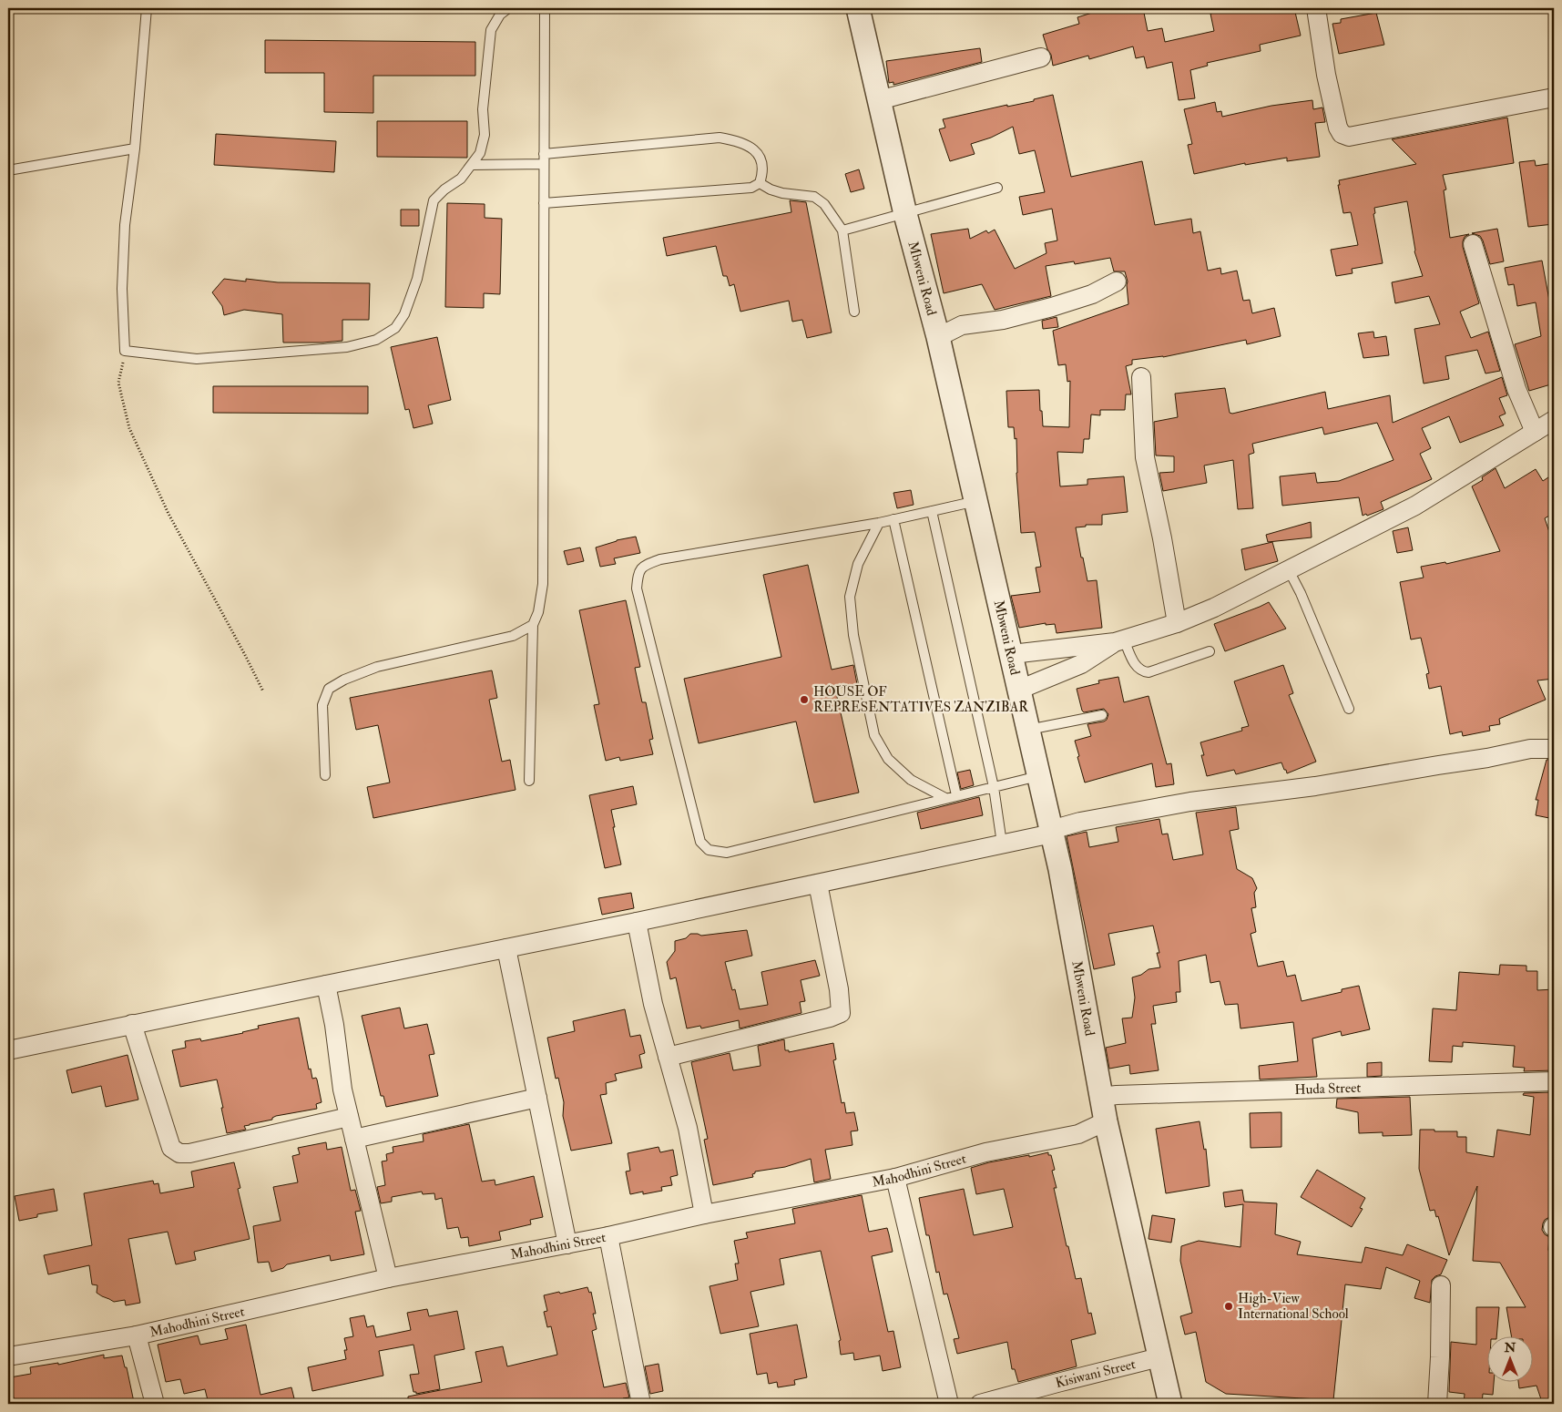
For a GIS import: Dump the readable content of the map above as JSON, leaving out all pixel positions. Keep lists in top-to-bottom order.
{
  "streets": {
    "street": [
      "Mbweni Road",
      "Huda Street",
      "Mahodhini Street",
      "Kisiwani Street"
    ]
  },
  "crossings": [
    ["Mbweni Road", "Huda Street"],
    ["Mbweni Road", "Mahodhini Street"],
    ["Mbweni Road", "Kisiwani Street"]
  ],
  "places": ["HOUSE OF REPRESENTATIVES ZANZIBAR", "High-View International School"],
  "north": "top"
}
